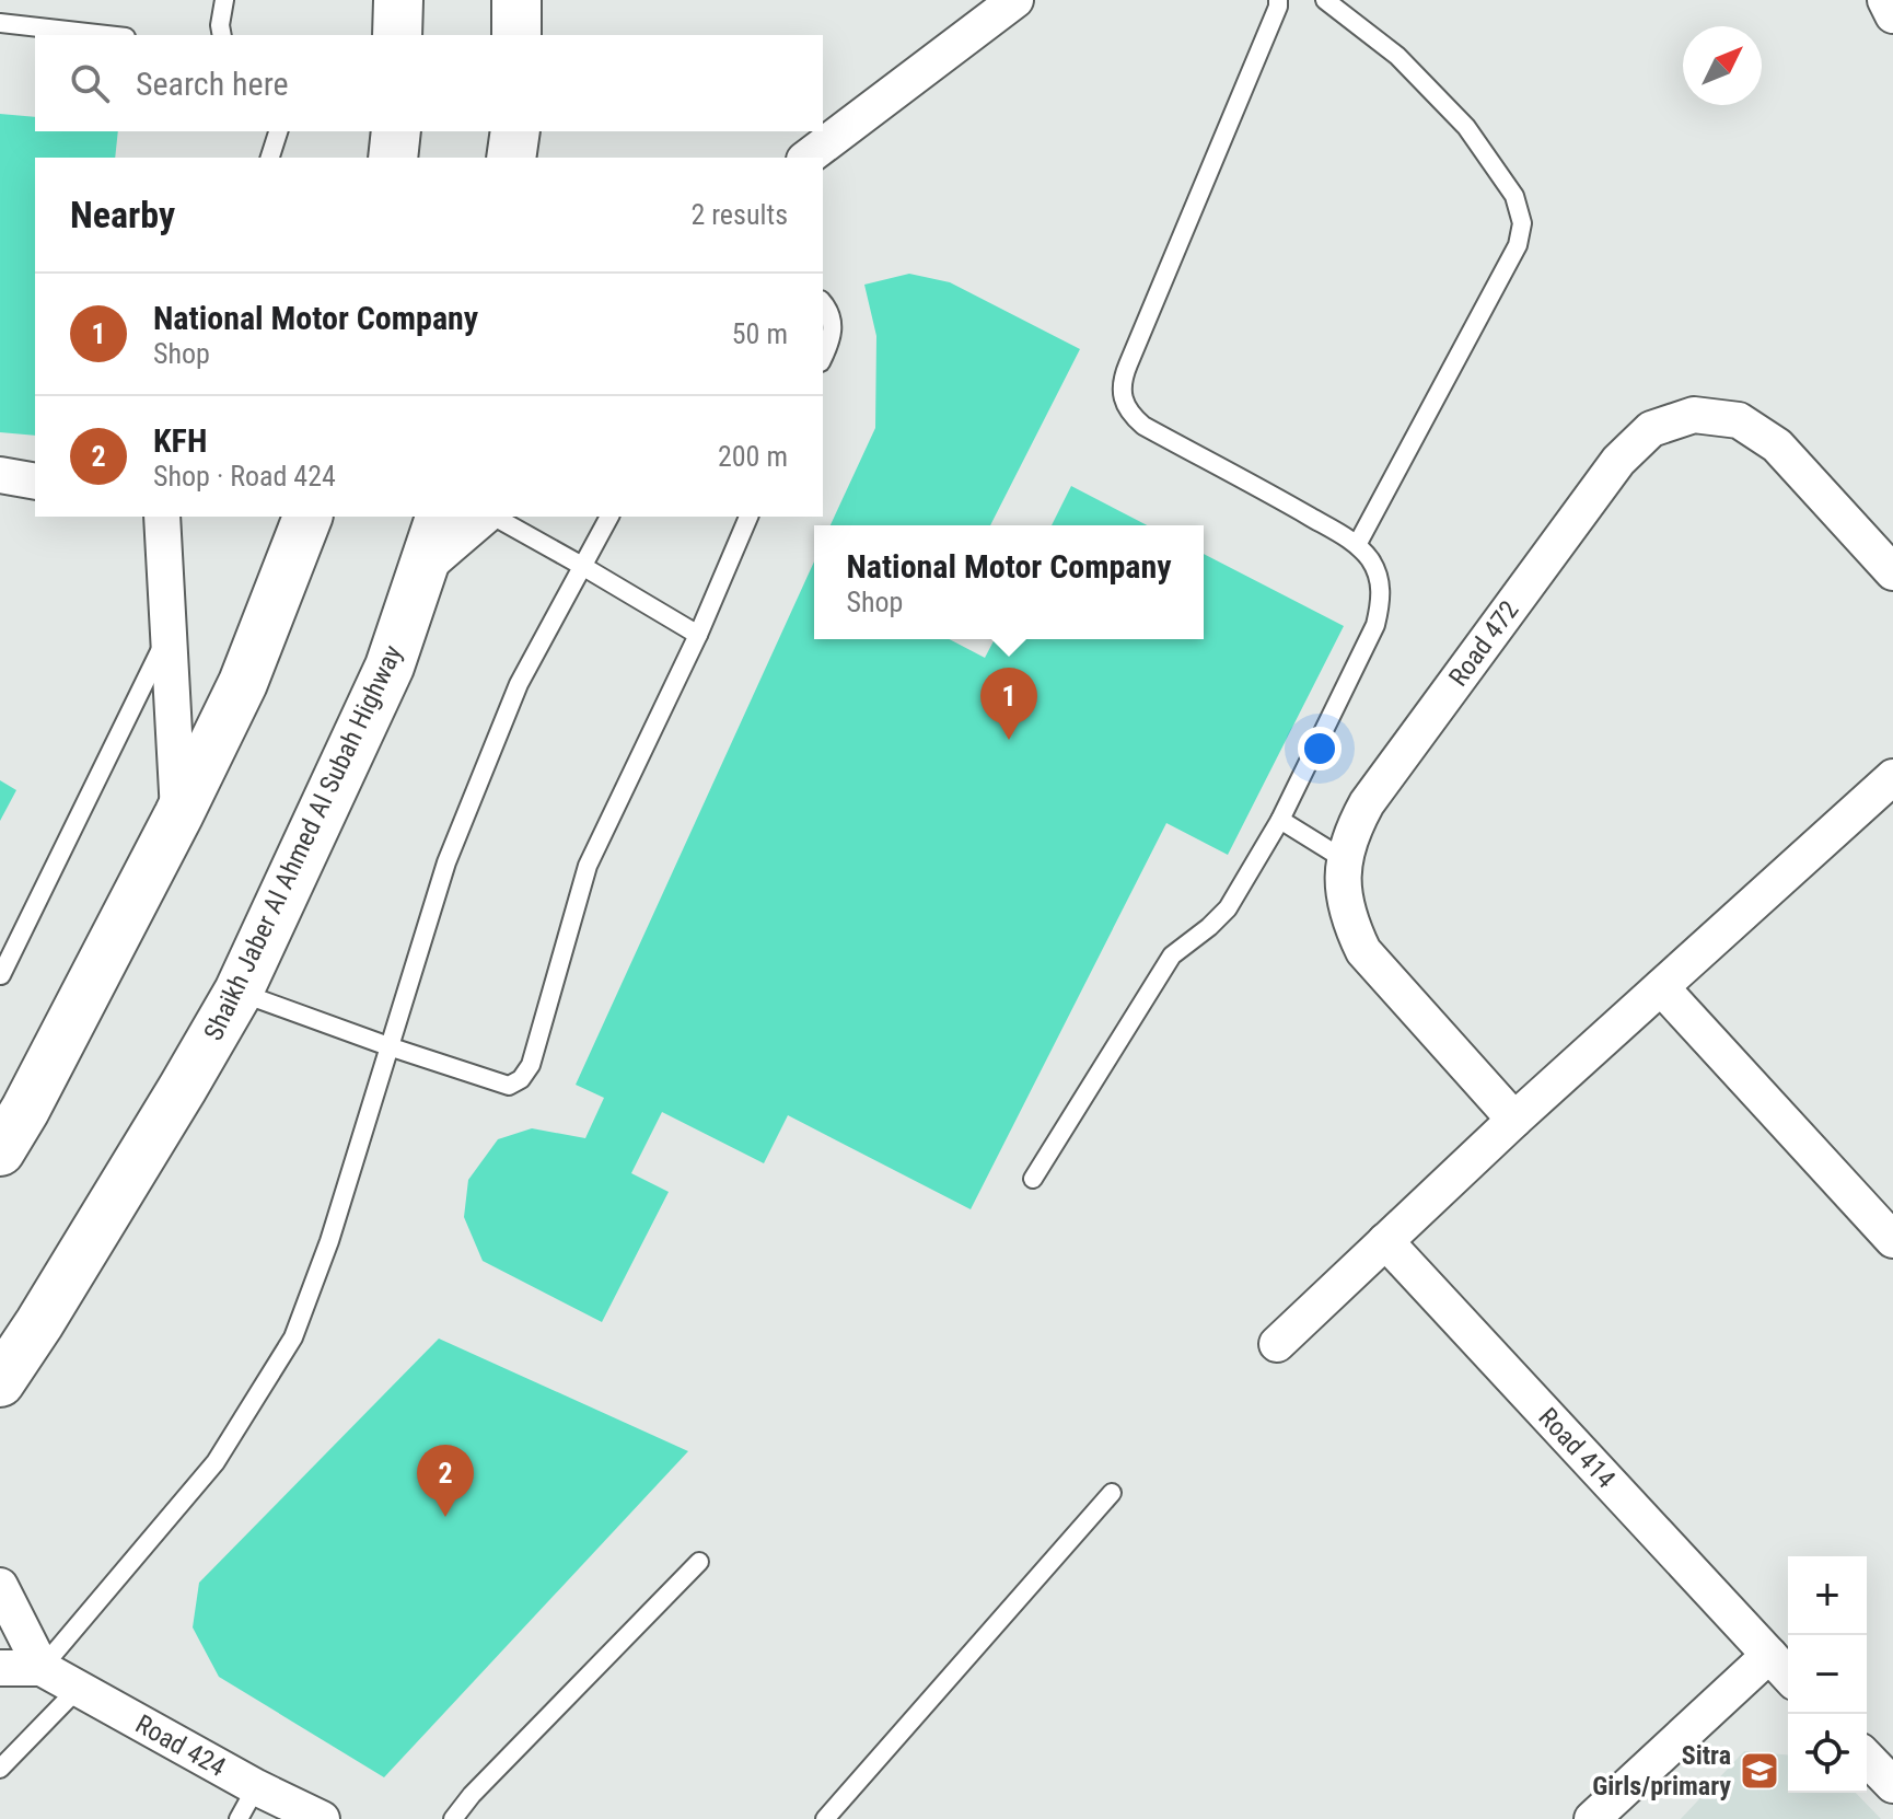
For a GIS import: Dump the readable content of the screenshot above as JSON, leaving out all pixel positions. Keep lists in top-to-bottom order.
{
  "streets": {
    "main road": ["Shaikh Jaber Al Ahmed Al Subah Highway"],
    "street": ["Road 472", "Road 414", "Road 424"]
  },
  "places": {
    "school or university": ["Sitra Girls/primary"]
  },
  "north": "top right",
  "page": {
    "search": "Search here",
    "heading": ["Nearby", "2 results"],
    "list": [
      {
        "mark": "1",
        "name": "National Motor Company",
        "note": "Shop",
        "value": "50 m"
      },
      {
        "mark": "2",
        "name": "KFH",
        "note": "Shop · Road 424",
        "value": "200 m"
      }
    ],
    "popup": ["National Motor Company", "Shop"],
    "pins": ["1", "2"],
    "map_buttons": ["+", "−"]
  }
}
